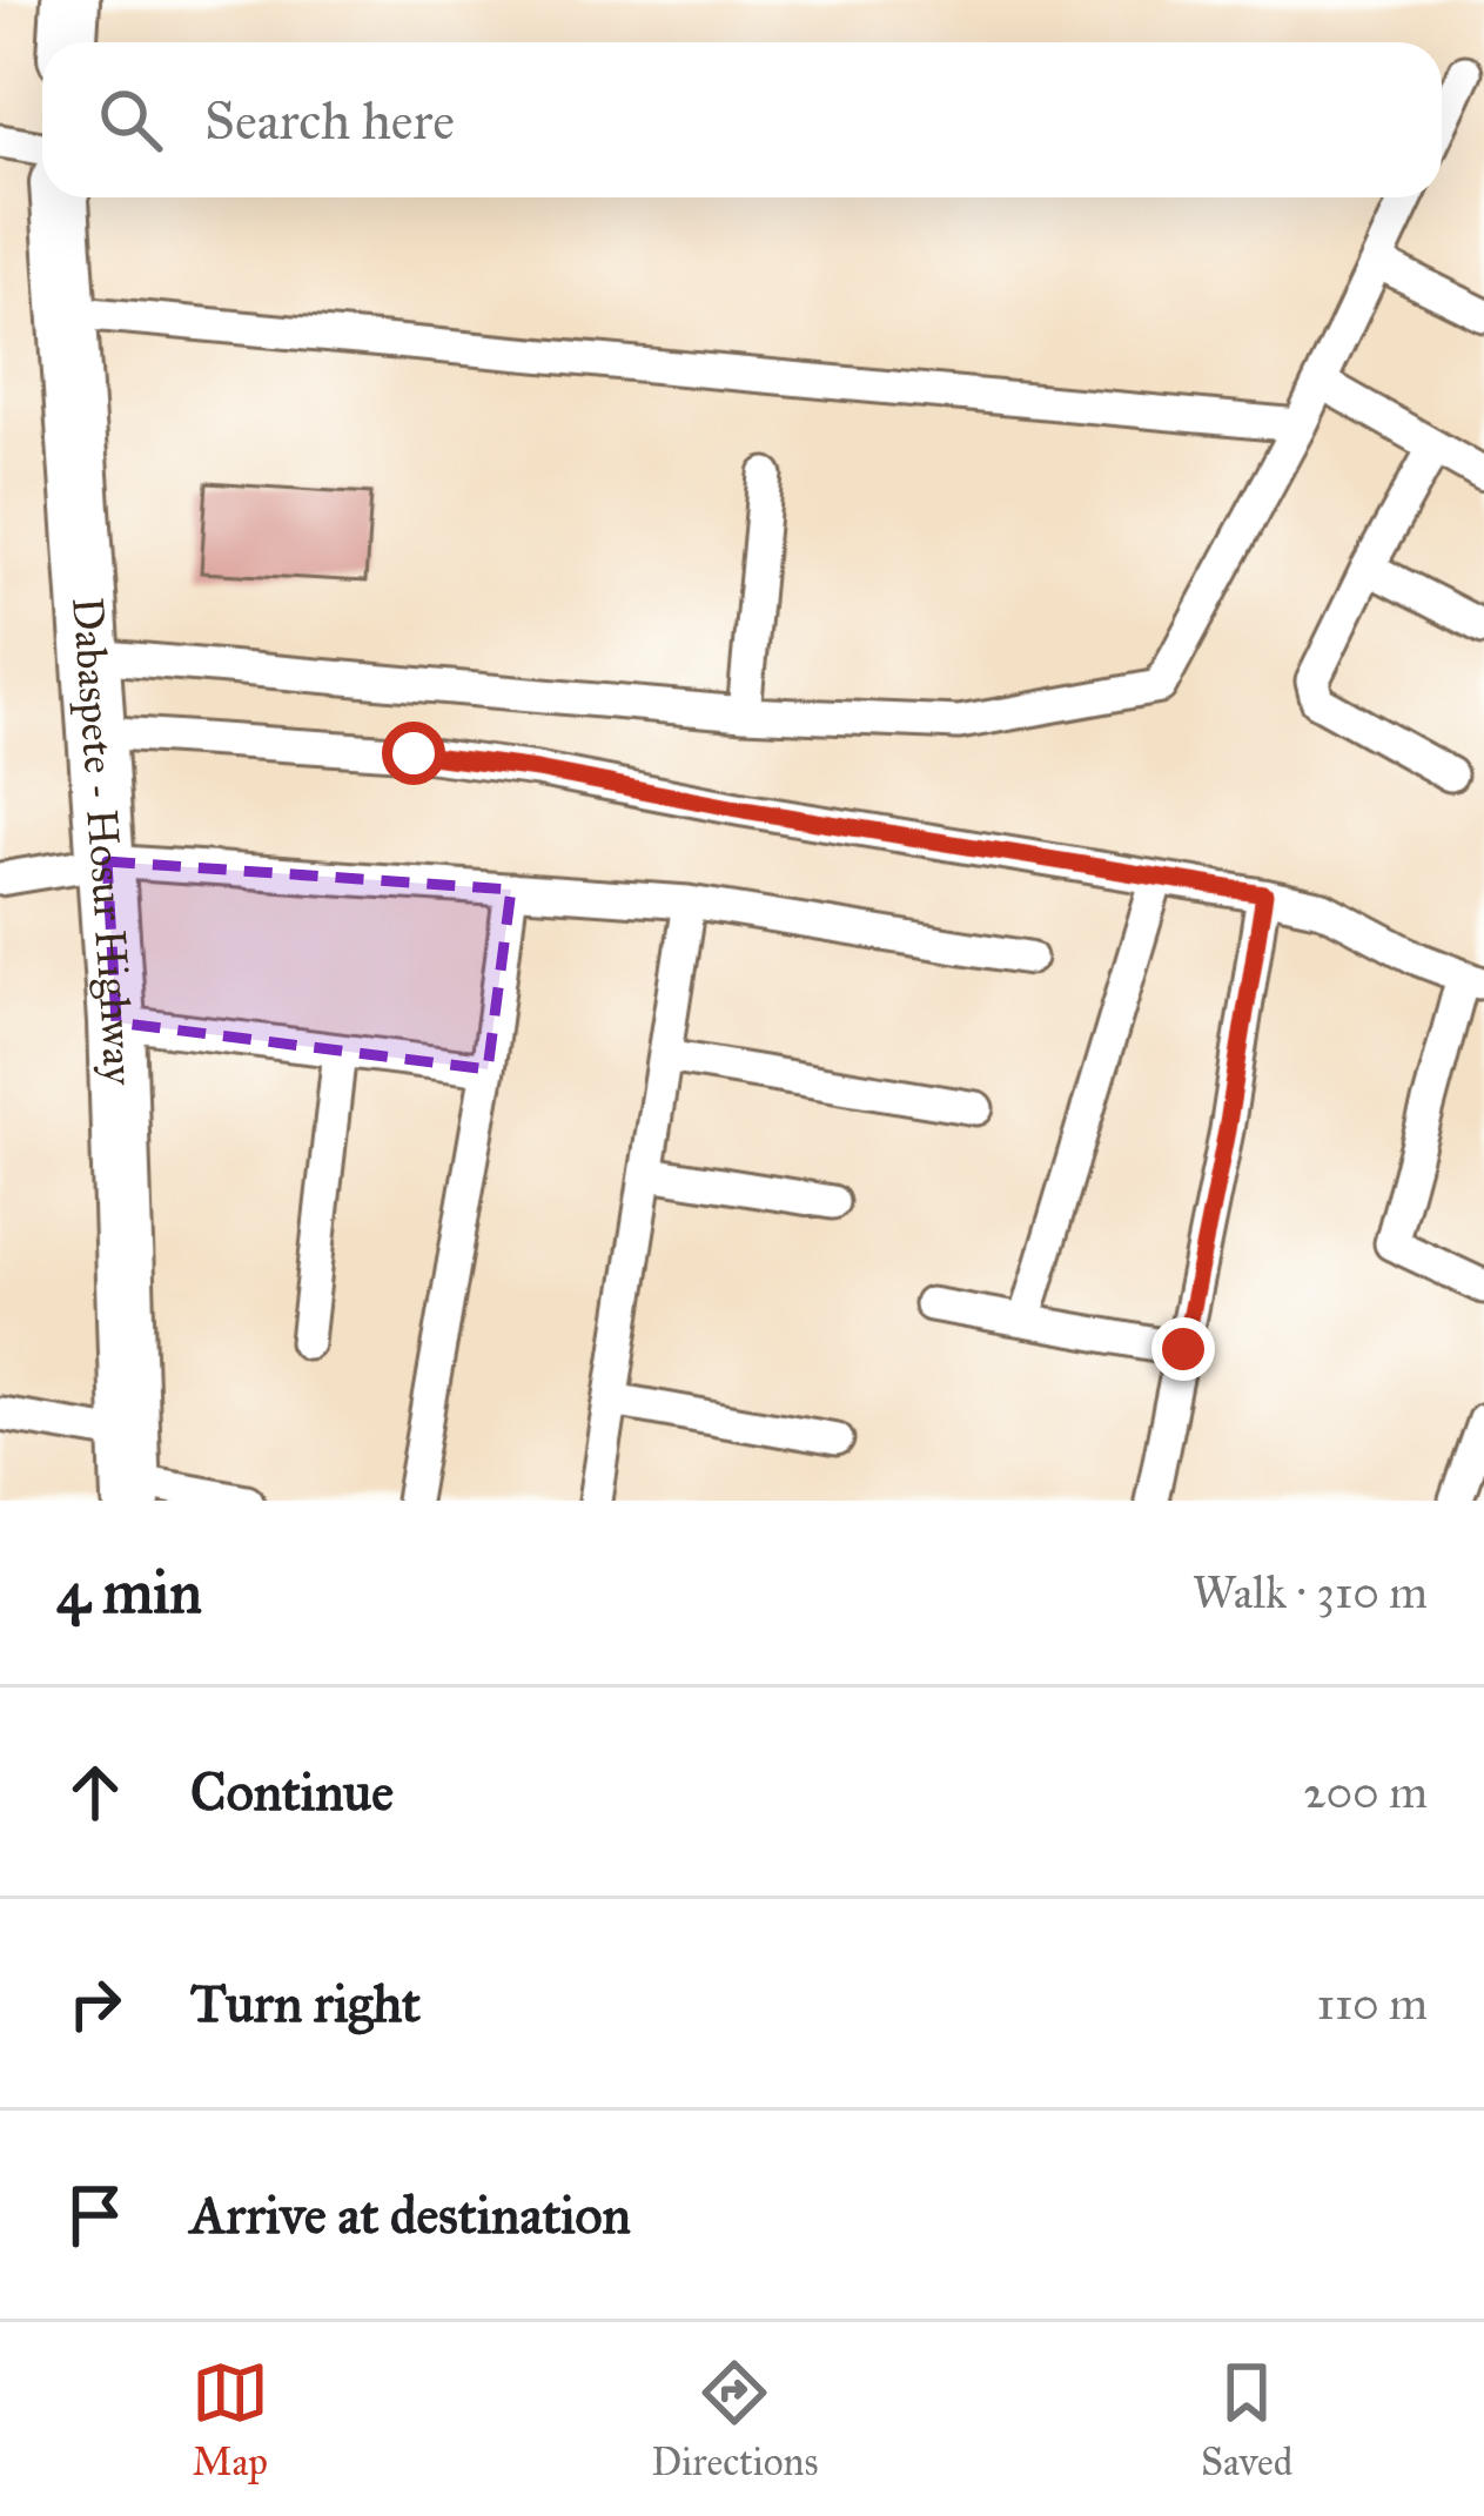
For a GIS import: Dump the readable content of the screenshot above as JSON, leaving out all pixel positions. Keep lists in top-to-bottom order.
{
  "streets": {
    "highway": ["Dabaspete - Hosur Highway"]
  },
  "page": {
    "search": "Search here",
    "heading": ["4 min", "Walk · 310 m"],
    "list": [
      ["Continue", "200 m"],
      ["Turn right", "110 m"],
      "Arrive at destination"
    ],
    "nav": ["Map", "Directions", "Saved"]
  }
}
